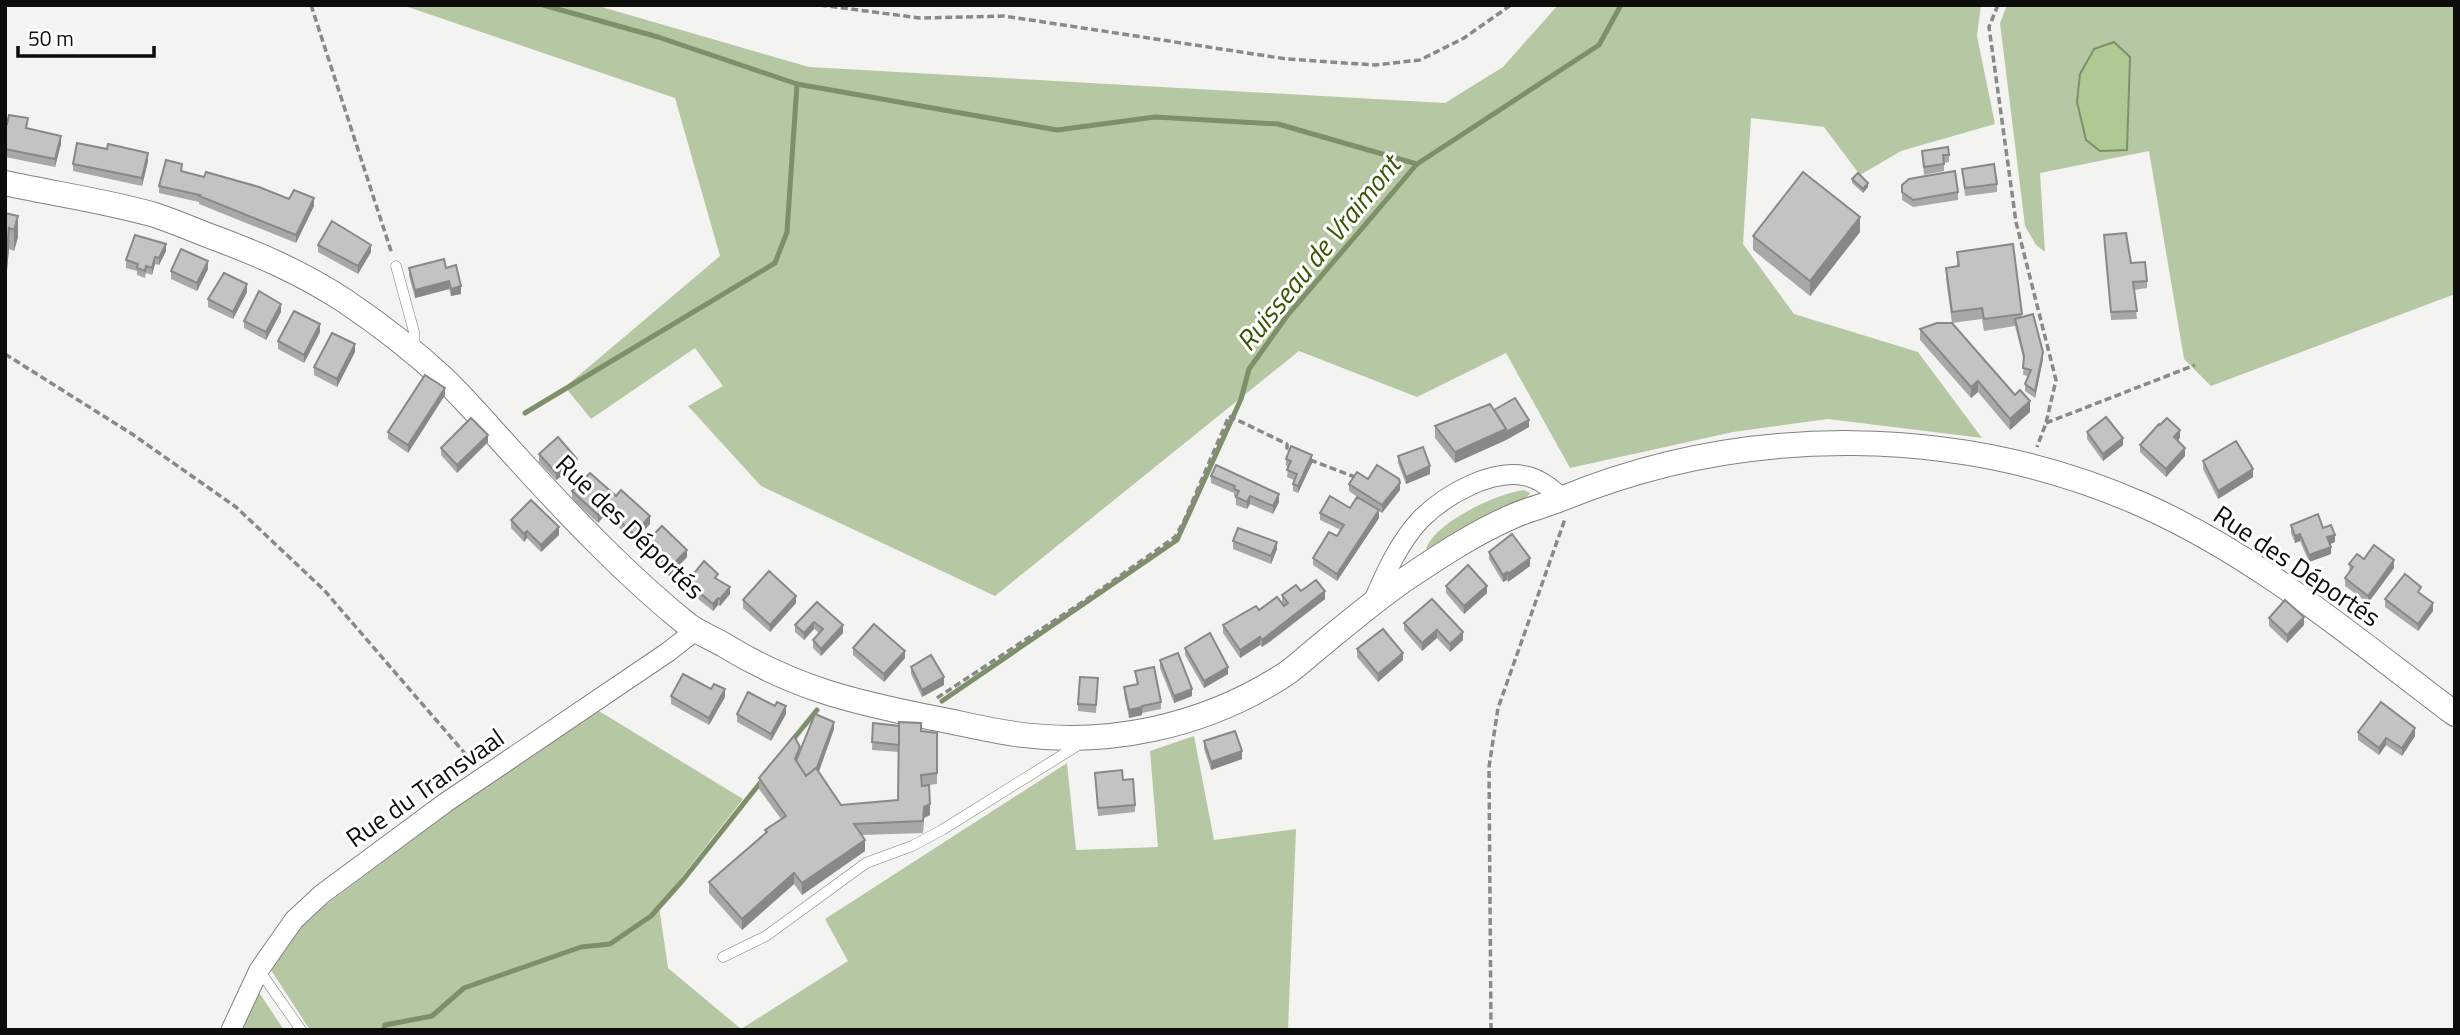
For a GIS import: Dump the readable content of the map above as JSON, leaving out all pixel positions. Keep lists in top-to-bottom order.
{
  "streets": {
    "street": ["Rue des Déportés", "Rue du Transvaal"]
  },
  "crossings": [
    ["Rue des Déportés", "Rue du Transvaal"]
  ],
  "water": ["Ruisseau de Vraimont"],
  "scale_bar": "50 m"
}
